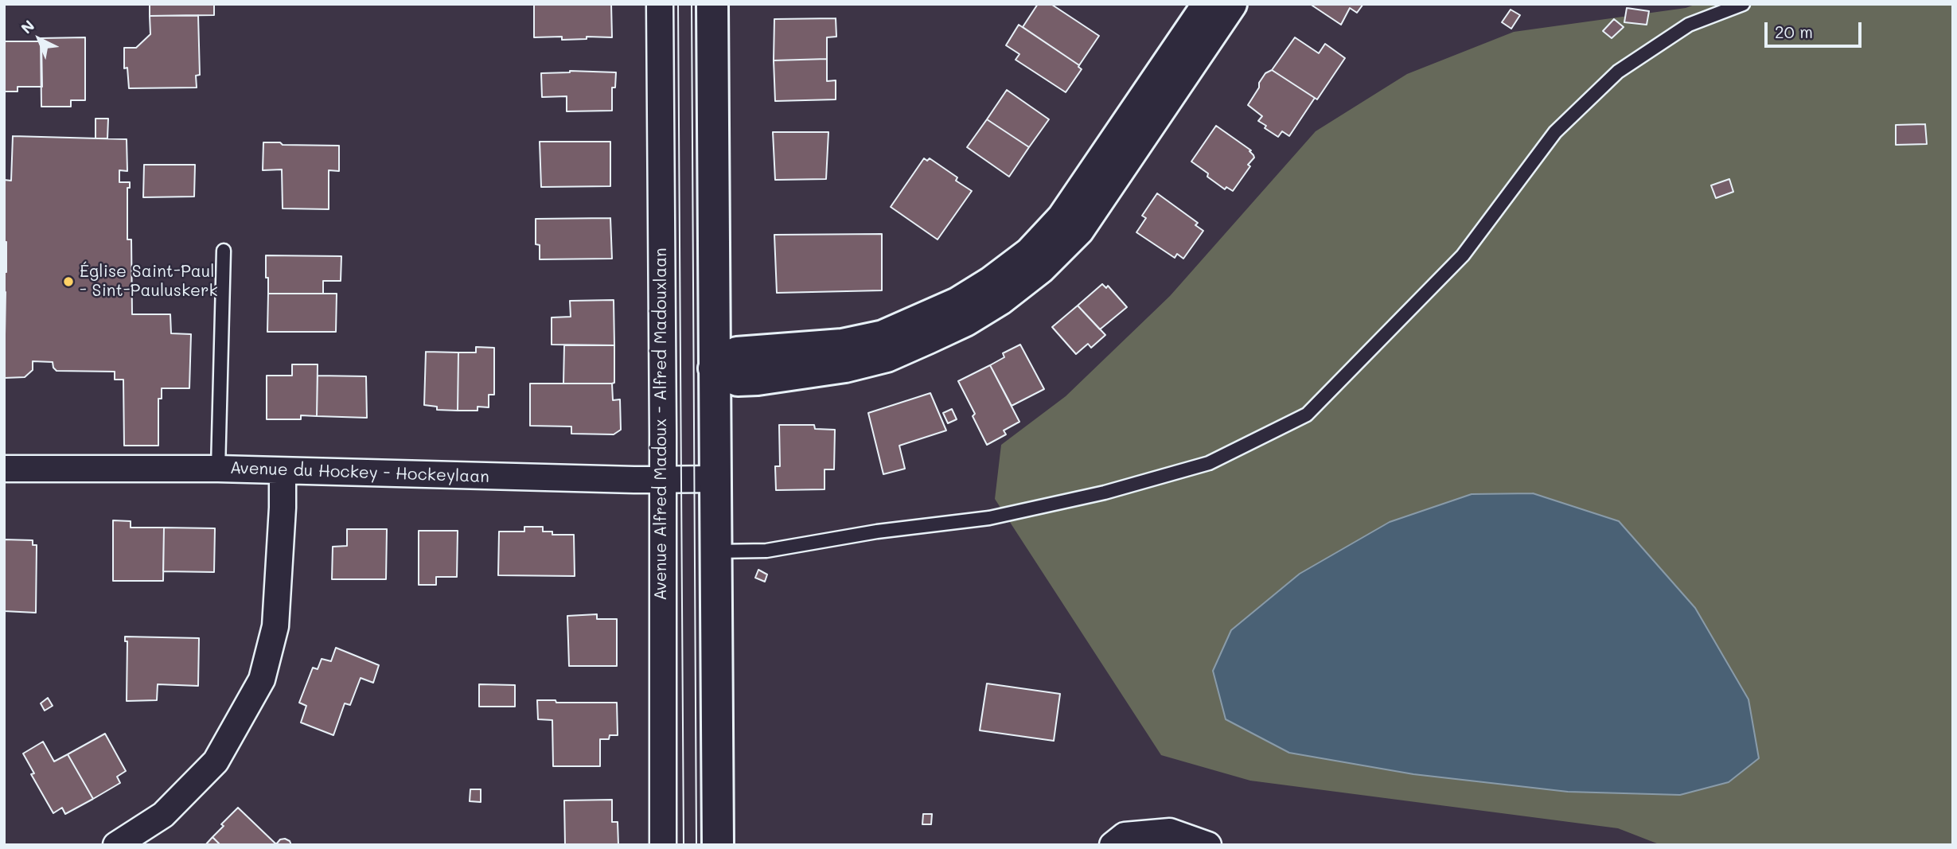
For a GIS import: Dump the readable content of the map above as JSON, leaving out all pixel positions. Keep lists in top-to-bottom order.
{
  "streets": {
    "street": ["Avenue Alfred Madoux - Alfred Madouxlaan", "Avenue du Hockey - Hockeylaan"]
  },
  "crossings": [
    ["Avenue Alfred Madoux - Alfred Madouxlaan", "Avenue du Hockey - Hockeylaan"]
  ],
  "places": ["Église Saint-Paul - Sint-Pauluskerk"],
  "scale_bar": "20 m",
  "north": "top left"
}
